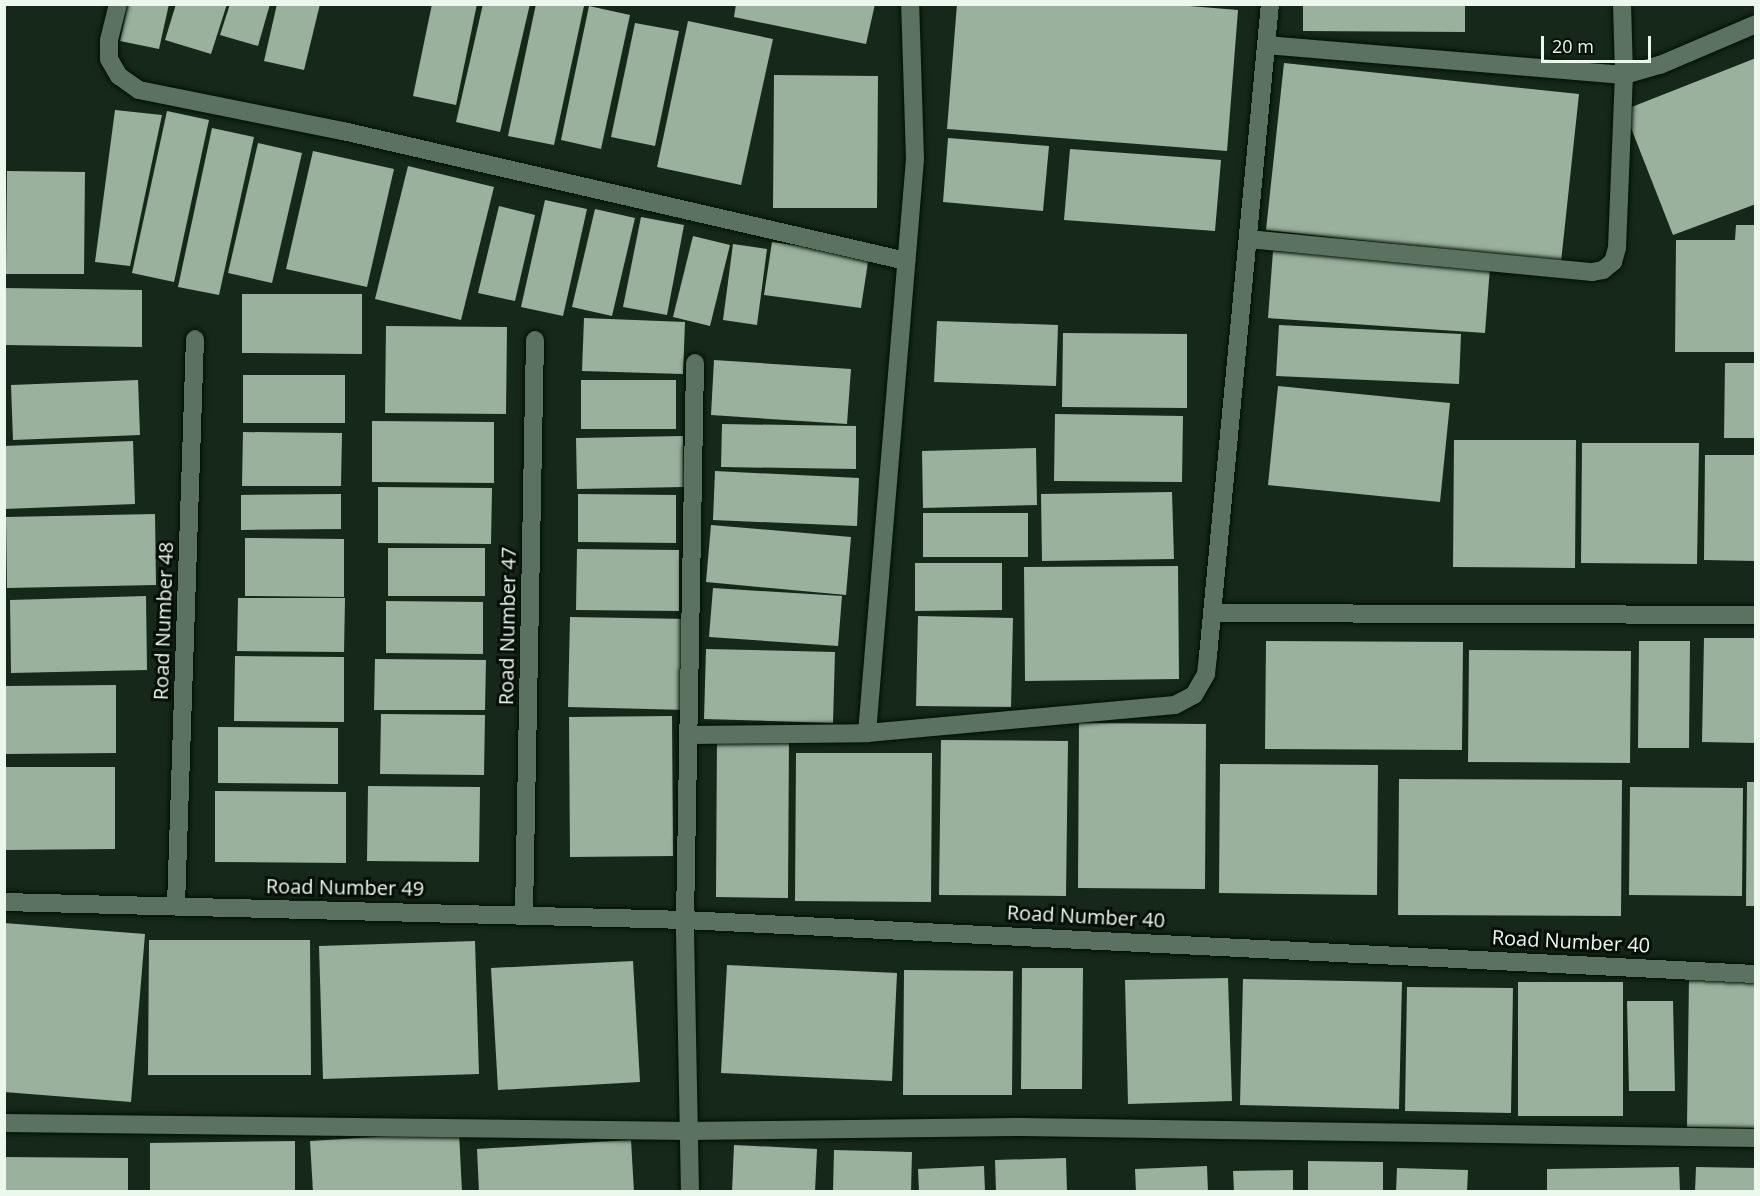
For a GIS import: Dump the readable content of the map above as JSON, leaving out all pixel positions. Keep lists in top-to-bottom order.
{
  "streets": {
    "street": [
      "Road Number 48",
      "Road Number 47",
      "Road Number 49",
      "Road Number 40"
    ]
  },
  "crossings": [
    ["Road Number 48", "Road Number 49"],
    ["Road Number 47", "Road Number 49"],
    ["Road Number 49", "Road Number 40"]
  ],
  "scale_bar": "20 m"
}
